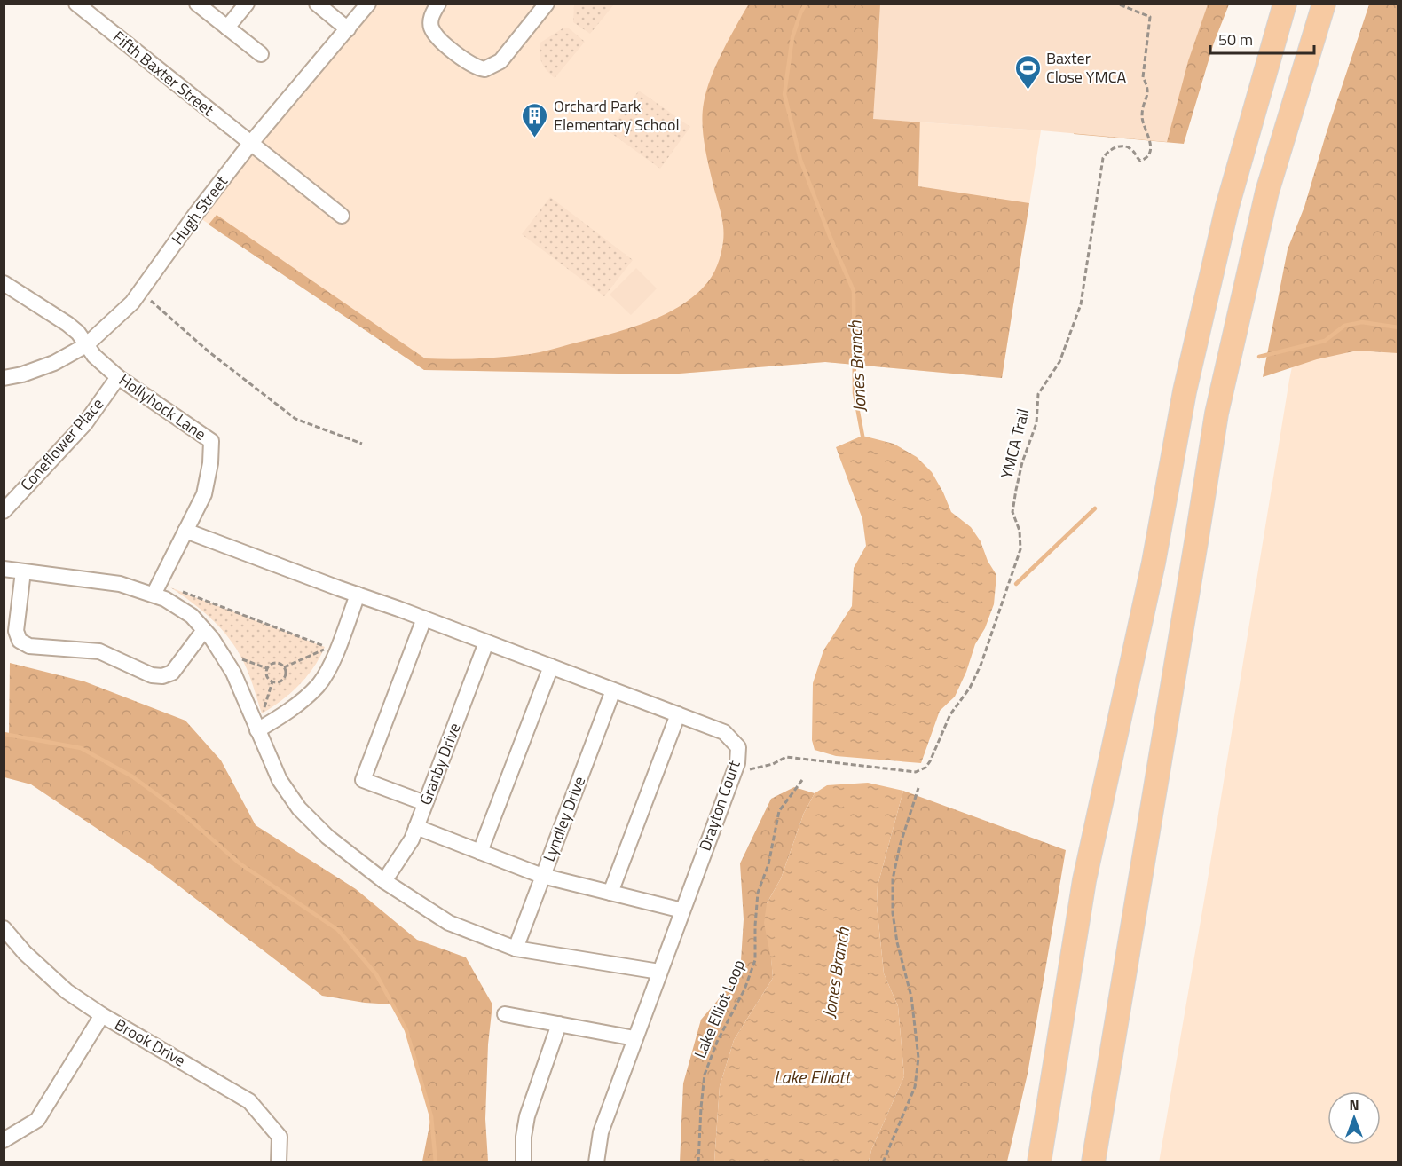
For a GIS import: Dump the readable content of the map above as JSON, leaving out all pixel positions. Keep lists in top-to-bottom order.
{
  "streets": {
    "street": [
      "Fifth Baxter Street",
      "Hugh Street",
      "Hollyhock Lane",
      "Coneflower Place",
      "Granby Drive",
      "Drayton Court",
      "Lyndley Drive",
      "Brook Drive"
    ],
    "path": ["YMCA Trail", "Lake Elliot Loop"]
  },
  "crossings": [
    ["Fifth Baxter Street", "Hugh Street"],
    ["Hugh Street", "Hollyhock Lane"],
    ["Hollyhock Lane", "Coneflower Place"],
    ["Hollyhock Lane", "Drayton Court"],
    ["YMCA Trail", "Drayton Court"],
    ["Granby Drive", "Drayton Court"],
    ["Drayton Court", "Lyndley Drive"]
  ],
  "water": ["Jones Branch", "Lake Elliott"],
  "places": {
    "sports": ["Baxter Close YMCA"],
    "building": ["Orchard Park Elementary School"]
  },
  "scale_bar": "50 m",
  "north": "top"
}
